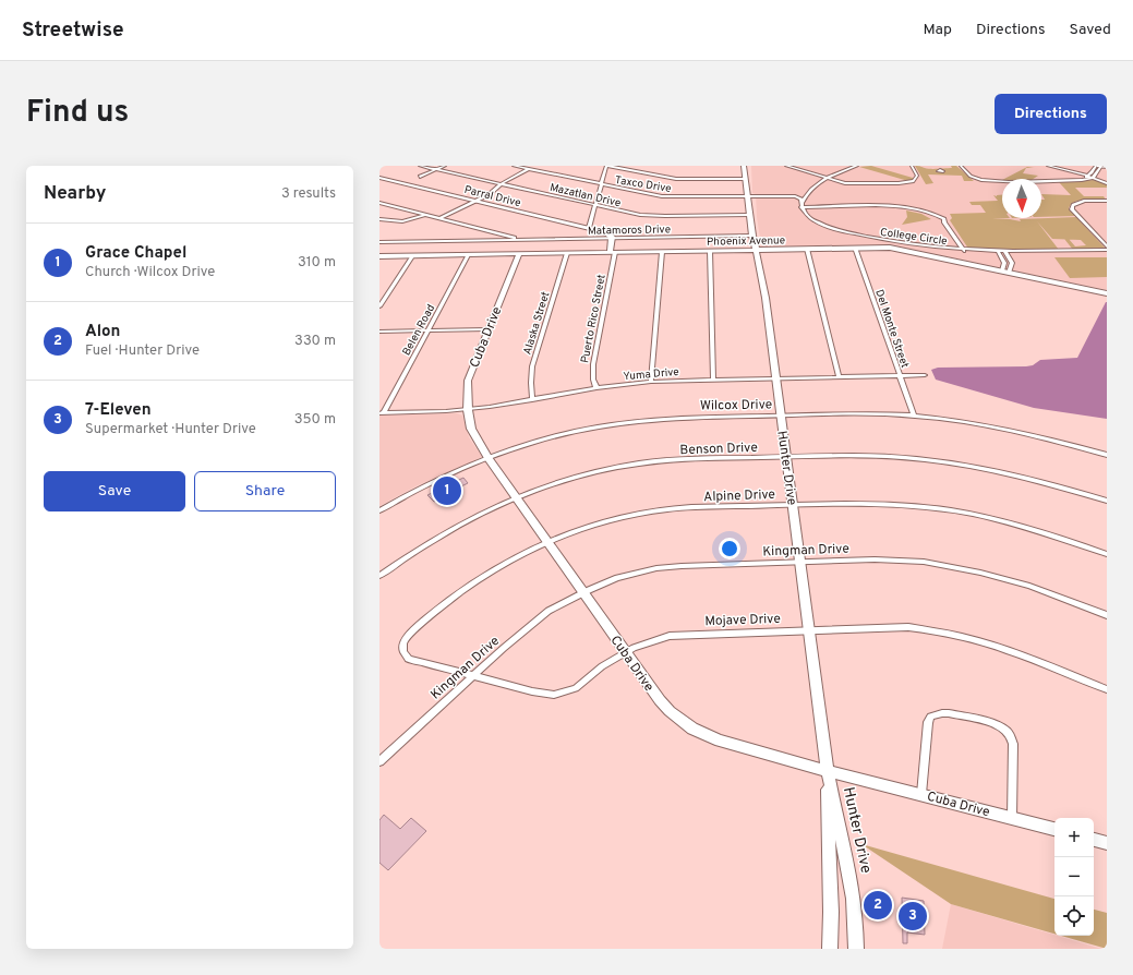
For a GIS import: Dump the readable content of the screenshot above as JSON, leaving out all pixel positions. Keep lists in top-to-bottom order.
{
  "streets": {
    "street": [
      "Taxco Drive",
      "Mazatlan Drive",
      "Parral Drive",
      "Matamoros Drive",
      "College Circle",
      "Phoenix Avenue",
      "Puerto Rico Street",
      "Alaska Street",
      "Del Monte Street",
      "Belen Road",
      "Cuba Drive",
      "Yuma Drive",
      "Wilcox Drive",
      "Benson Drive",
      "Hunter Drive",
      "Alpine Drive",
      "Kingman Drive",
      "Mojave Drive"
    ]
  },
  "crossings": [
    ["Taxco Drive", "Hunter Drive"],
    ["Mazatlan Drive", "Hunter Drive"],
    ["Parral Drive", "Matamoros Drive"],
    ["Parral Drive", "Puerto Rico Street"],
    ["Matamoros Drive", "Puerto Rico Street"],
    ["Matamoros Drive", "Hunter Drive"],
    ["Phoenix Avenue", "Puerto Rico Street"],
    ["Phoenix Avenue", "Alaska Street"],
    ["Phoenix Avenue", "Del Monte Street"],
    ["Phoenix Avenue", "Belen Road"],
    ["Phoenix Avenue", "Cuba Drive"],
    ["Phoenix Avenue", "Hunter Drive"],
    ["Puerto Rico Street", "Yuma Drive"],
    ["Alaska Street", "Yuma Drive"],
    ["Del Monte Street", "Yuma Drive"],
    ["Del Monte Street", "Wilcox Drive"],
    ["Belen Road", "Yuma Drive"],
    ["Cuba Drive", "Yuma Drive"],
    ["Cuba Drive", "Wilcox Drive"],
    ["Cuba Drive", "Benson Drive"],
    ["Cuba Drive", "Hunter Drive"],
    ["Cuba Drive", "Alpine Drive"],
    ["Cuba Drive", "Kingman Drive"],
    ["Cuba Drive", "Mojave Drive"],
    ["Yuma Drive", "Hunter Drive"],
    ["Wilcox Drive", "Hunter Drive"],
    ["Benson Drive", "Hunter Drive"],
    ["Hunter Drive", "Alpine Drive"],
    ["Hunter Drive", "Kingman Drive"],
    ["Hunter Drive", "Mojave Drive"],
    ["Alpine Drive", "Mojave Drive"],
    ["Kingman Drive", "Mojave Drive"]
  ],
  "north": "bottom",
  "page": {
    "header": "Streetwise",
    "nav": ["Map", "Directions", "Saved"],
    "title": "Find us",
    "buttons": [
      "Directions",
      ["Save", "Share"]
    ],
    "heading": ["Nearby", "3 results"],
    "list": [
      {
        "mark": "1",
        "name": "Grace Chapel",
        "note": "Church · Wilcox Drive",
        "value": "310 m"
      },
      {
        "mark": "2",
        "name": "Alon",
        "note": "Fuel · Hunter Drive",
        "value": "330 m"
      },
      {
        "mark": "3",
        "name": "7-Eleven",
        "note": "Supermarket · Hunter Drive",
        "value": "350 m"
      }
    ],
    "pins": ["1", "2", "3"],
    "map_buttons": ["+", "−"]
  }
}
